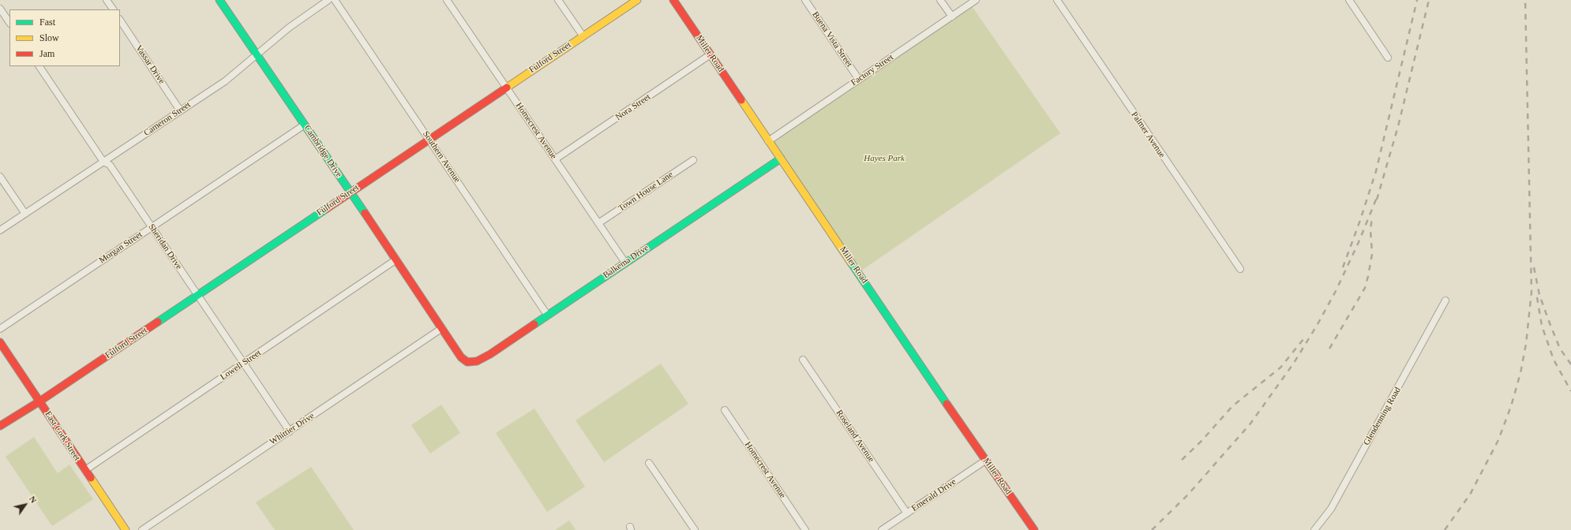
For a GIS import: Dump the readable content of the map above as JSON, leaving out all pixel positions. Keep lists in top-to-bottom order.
{
  "streets": {
    "street": [
      "Buena Vista Street",
      "Miller Road",
      "Fulford Street",
      "Vassar Drive",
      "Factory Street",
      "Nora Street",
      "Cameron Street",
      "Homecrest Avenue",
      "Palmer Avenue",
      "Cambridge Drive",
      "Southern Avenue",
      "Town House Lane",
      "Sheridan Drive",
      "Morgan Street",
      "Balkema Drive",
      "Lowell Street",
      "Glendenning Road",
      "Whittier Drive",
      "East Cork Street",
      "Roseland Avenue",
      "Emerald Drive"
    ]
  },
  "crossings": [
    ["Buena Vista Street", "Factory Street"],
    ["Miller Road", "Factory Street"],
    ["Miller Road", "Nora Street"],
    ["Miller Road", "Balkema Drive"],
    ["Miller Road", "Emerald Drive"],
    ["Fulford Street", "Homecrest Avenue"],
    ["Fulford Street", "Cambridge Drive"],
    ["Fulford Street", "Southern Avenue"],
    ["Fulford Street", "Sheridan Drive"],
    ["Fulford Street", "East Cork Street"],
    ["Vassar Drive", "Cameron Street"],
    ["Nora Street", "Homecrest Avenue"],
    ["Cameron Street", "Cambridge Drive"],
    ["Cameron Street", "Sheridan Drive"],
    ["Homecrest Avenue", "Town House Lane"],
    ["Homecrest Avenue", "Balkema Drive"],
    ["Cambridge Drive", "Morgan Street"],
    ["Cambridge Drive", "Balkema Drive"],
    ["Cambridge Drive", "Lowell Street"],
    ["Cambridge Drive", "Whittier Drive"],
    ["Southern Avenue", "Balkema Drive"],
    ["Sheridan Drive", "Morgan Street"],
    ["Sheridan Drive", "Lowell Street"],
    ["Sheridan Drive", "Whittier Drive"],
    ["Lowell Street", "East Cork Street"],
    ["Roseland Avenue", "Emerald Drive"]
  ],
  "parks": ["Hayes Park"],
  "legend": ["Fast", "Slow", "Jam"],
  "north": "top right"
}
